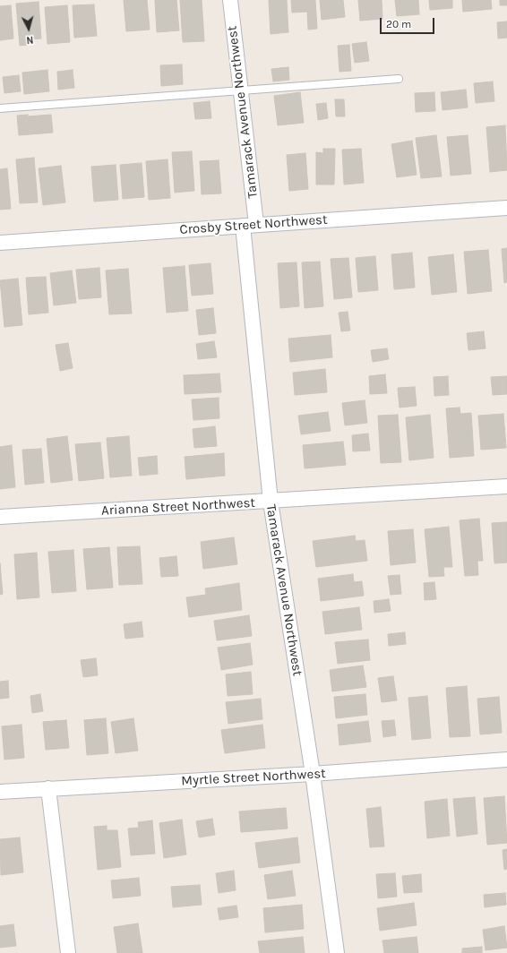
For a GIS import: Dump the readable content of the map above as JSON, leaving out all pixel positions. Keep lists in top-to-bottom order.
{
  "streets": {
    "street": [
      "Tamarack Avenue Northwest",
      "Crosby Street Northwest",
      "Arianna Street Northwest",
      "Myrtle Street Northwest"
    ]
  },
  "crossings": [
    ["Tamarack Avenue Northwest", "Crosby Street Northwest"],
    ["Tamarack Avenue Northwest", "Arianna Street Northwest"],
    ["Tamarack Avenue Northwest", "Myrtle Street Northwest"]
  ],
  "scale_bar": "20 m",
  "north": "bottom"
}
